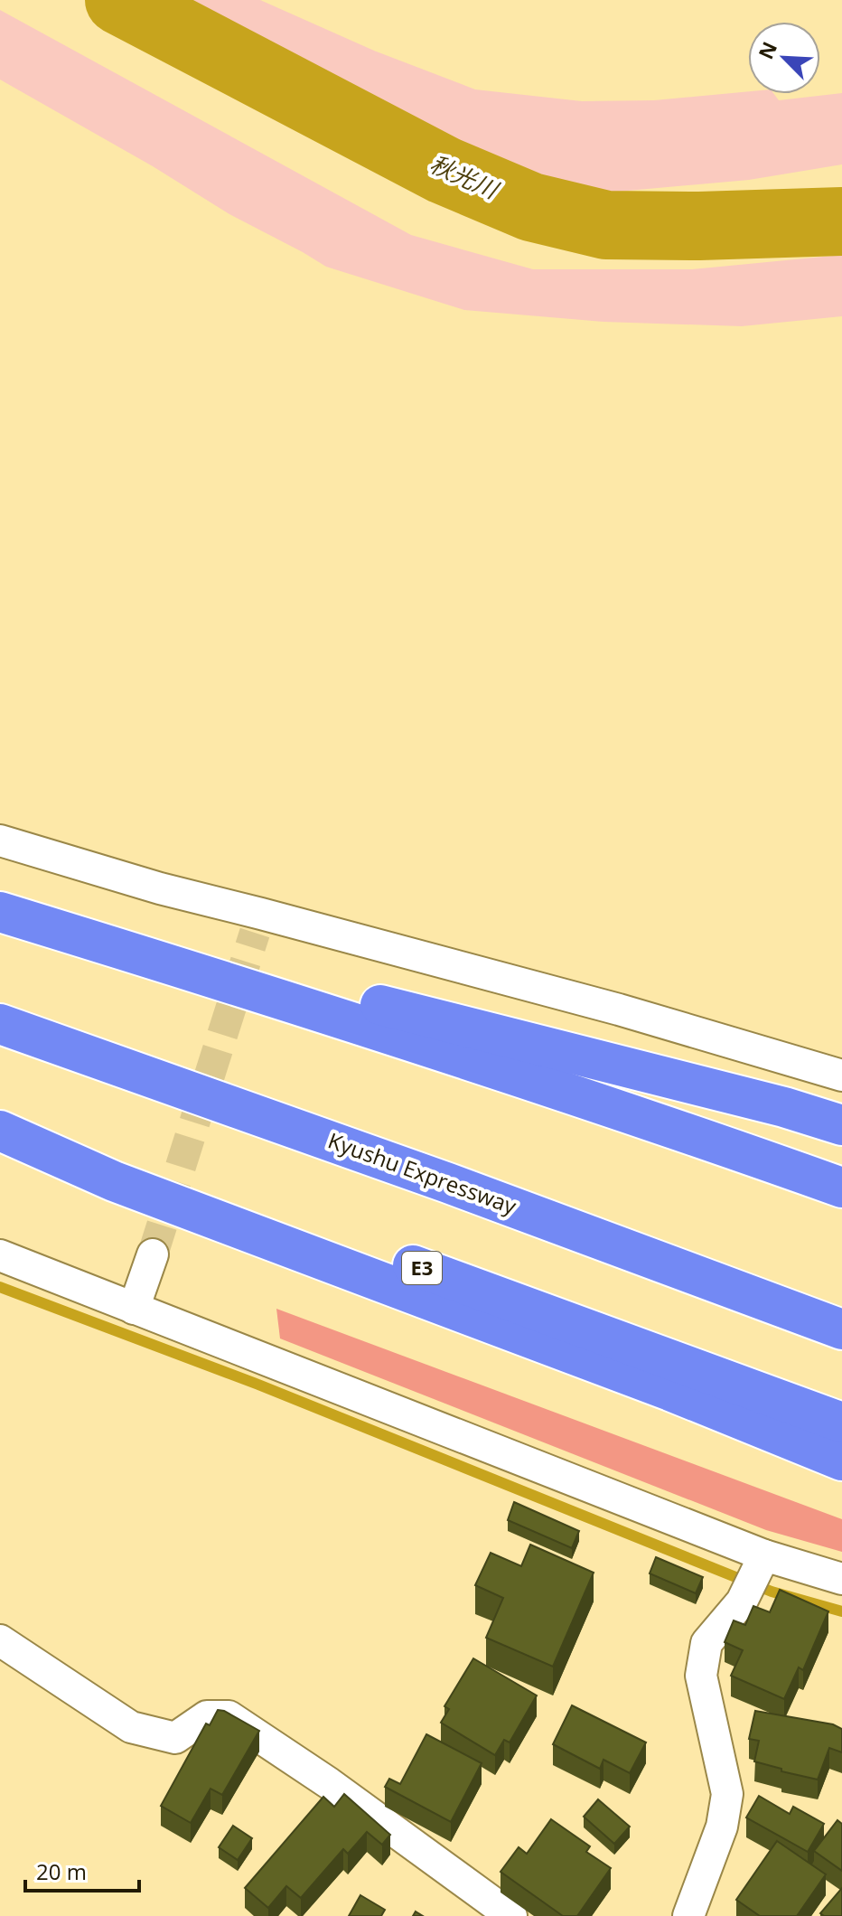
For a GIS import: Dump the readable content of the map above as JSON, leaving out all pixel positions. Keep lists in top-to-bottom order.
{
  "streets": {
    "highway": ["Kyushu Expressway", "E3"]
  },
  "water": ["秋光川"],
  "scale_bar": "20 m",
  "north": "top left"
}
